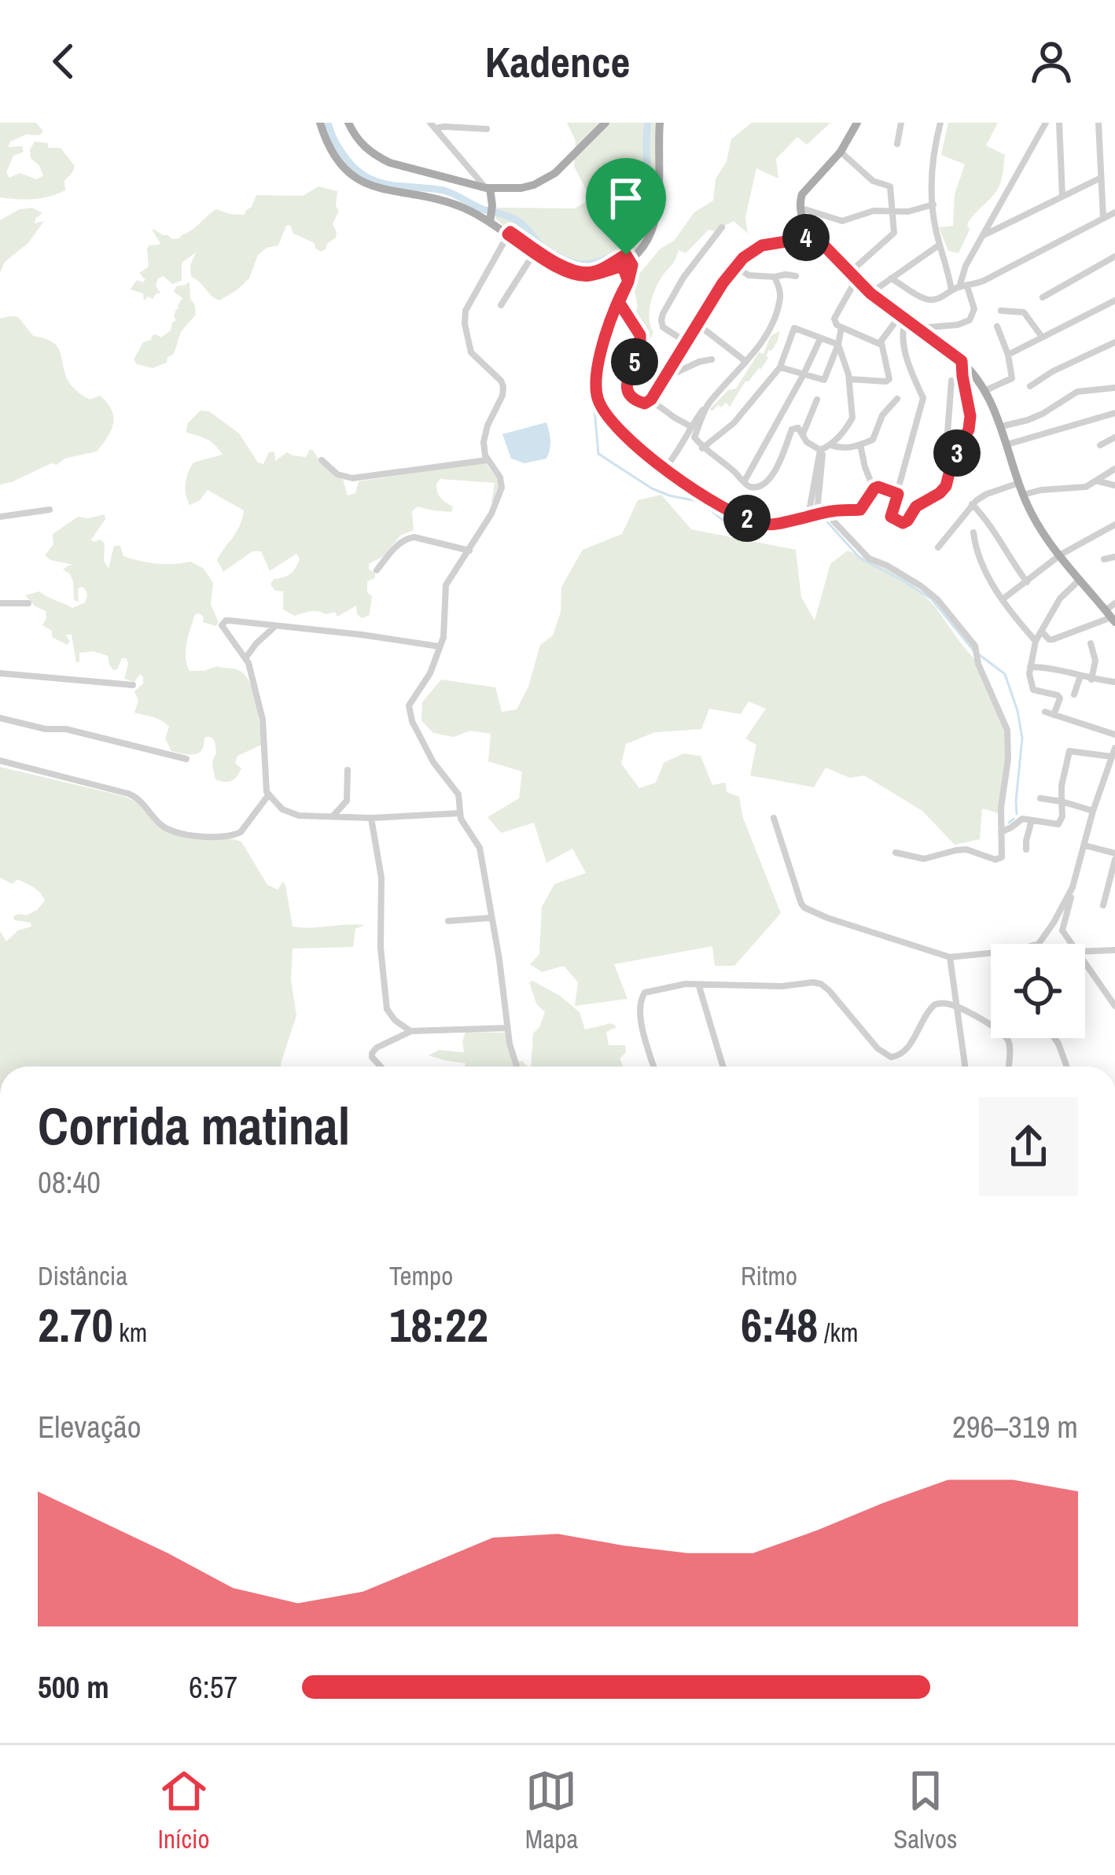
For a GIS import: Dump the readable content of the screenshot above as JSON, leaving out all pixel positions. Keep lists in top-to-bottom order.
{
  "page": {
    "header": "Kadence",
    "pins": [
      "4",
      "5",
      "3",
      "2"
    ],
    "heading": ["Corrida matinal", "08:40"],
    "stats": [
      ["Distância", "2.70 km"],
      ["Tempo", "18:22"],
      ["Ritmo", "6:48 /km"]
    ],
    "chart": ["Elevação", "296–319 m"],
    "list": [
      {
        "name": "500 m",
        "note": "6:57"
      }
    ],
    "tabs": ["Início", "Mapa", "Salvos"]
  }
}
